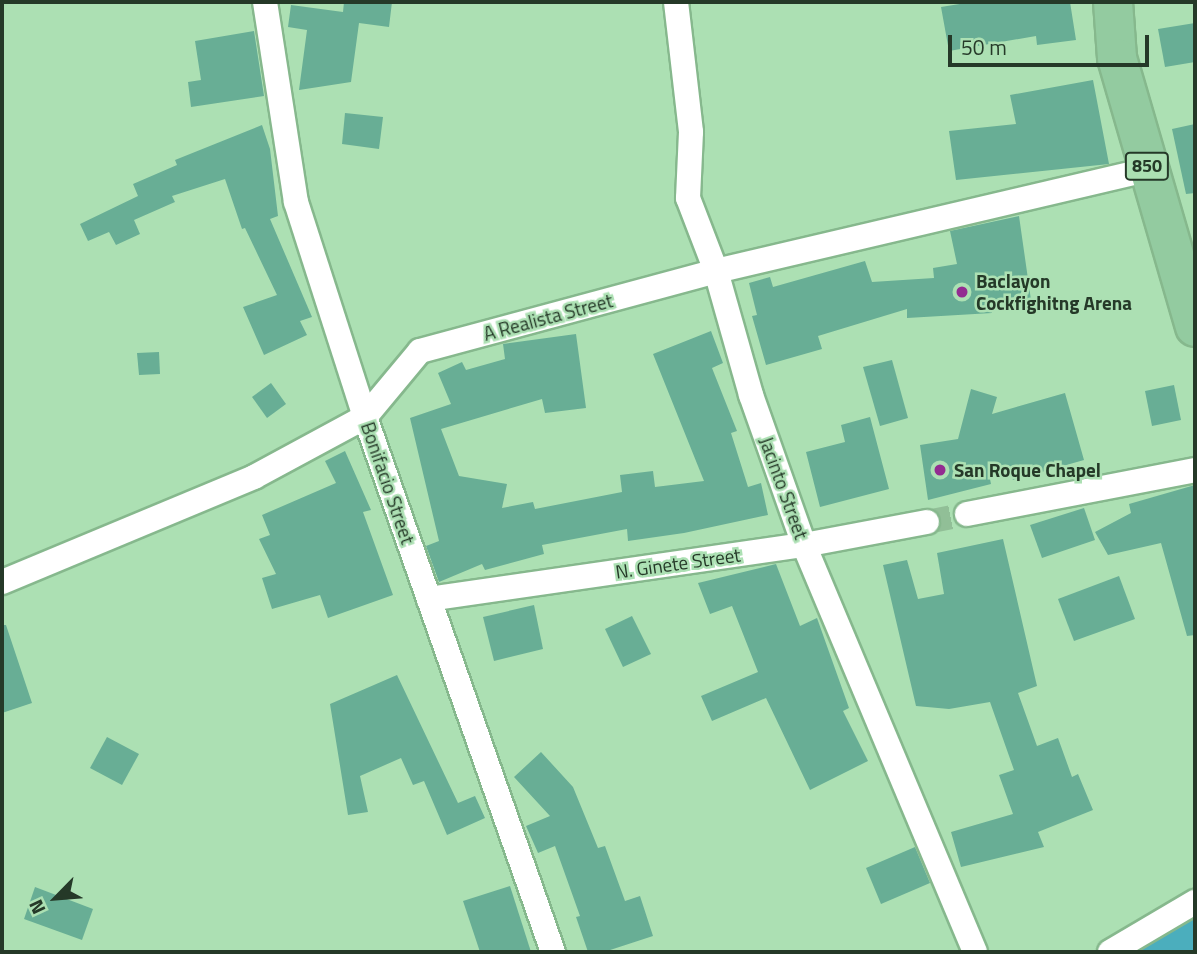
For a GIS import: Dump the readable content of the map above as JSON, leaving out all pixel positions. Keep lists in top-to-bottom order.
{
  "streets": {
    "main road": ["850"],
    "street": [
      "A Realista Street",
      "Bonifacio Street",
      "Jacinto Street",
      "N. Ginete Street"
    ]
  },
  "crossings": [
    ["850", "A Realista Street"],
    ["A Realista Street", "Bonifacio Street"],
    ["A Realista Street", "Jacinto Street"],
    ["Bonifacio Street", "N. Ginete Street"],
    ["Jacinto Street", "N. Ginete Street"]
  ],
  "places": ["Baclayon Cockfighitng Arena", "San Roque Chapel"],
  "scale_bar": "50 m",
  "north": "bottom left"
}
